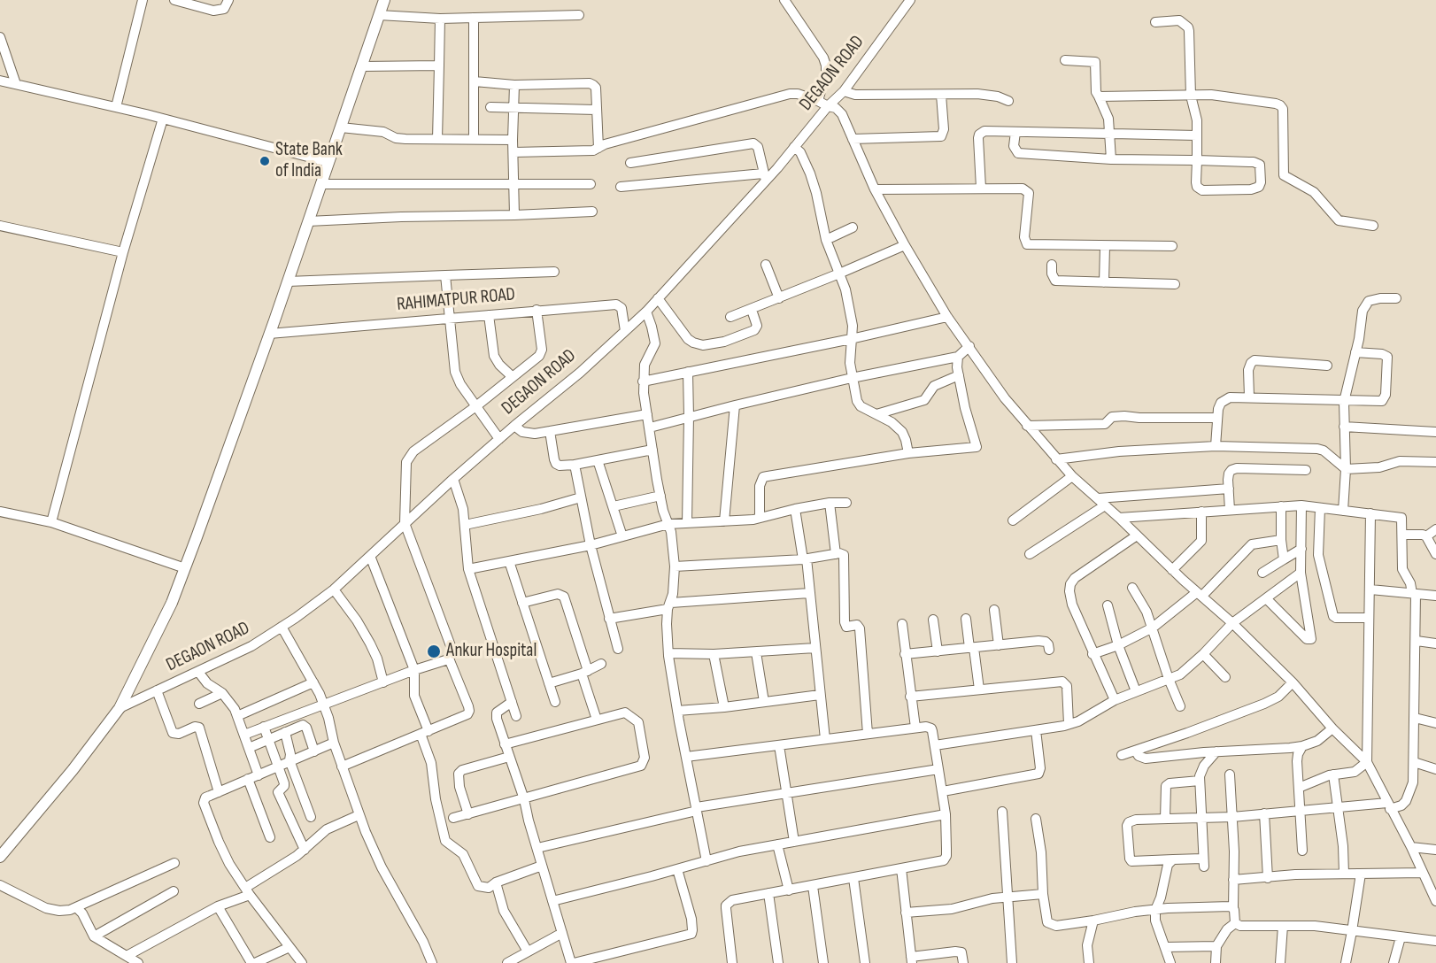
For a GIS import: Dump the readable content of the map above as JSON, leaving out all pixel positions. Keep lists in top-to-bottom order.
{
  "streets": {
    "street": ["DEGAON ROAD", "RAHIMATPUR ROAD"]
  },
  "crossings": [
    ["DEGAON ROAD", "RAHIMATPUR ROAD"]
  ],
  "places": ["State Bank of India", "Ankur Hospital"]
}
